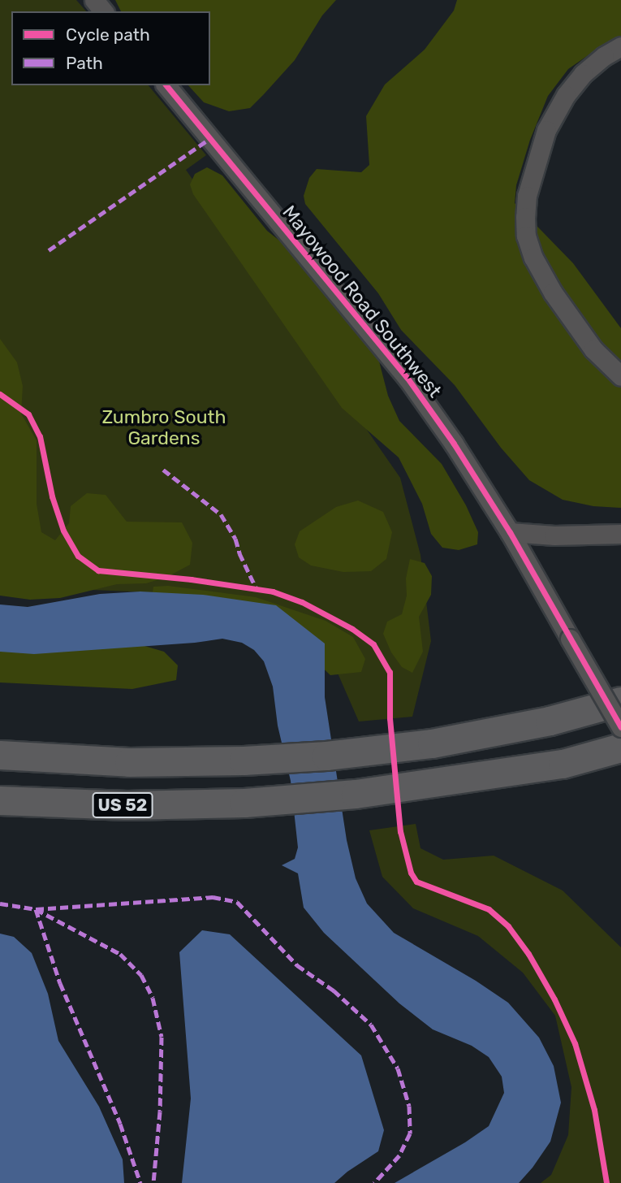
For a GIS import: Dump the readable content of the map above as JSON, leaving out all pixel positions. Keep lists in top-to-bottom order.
{
  "streets": {
    "highway": ["US 52"],
    "street": ["Mayowood Road Southwest"]
  },
  "parks": ["Zumbro South Gardens"],
  "legend": ["Cycle path", "Path"]
}
